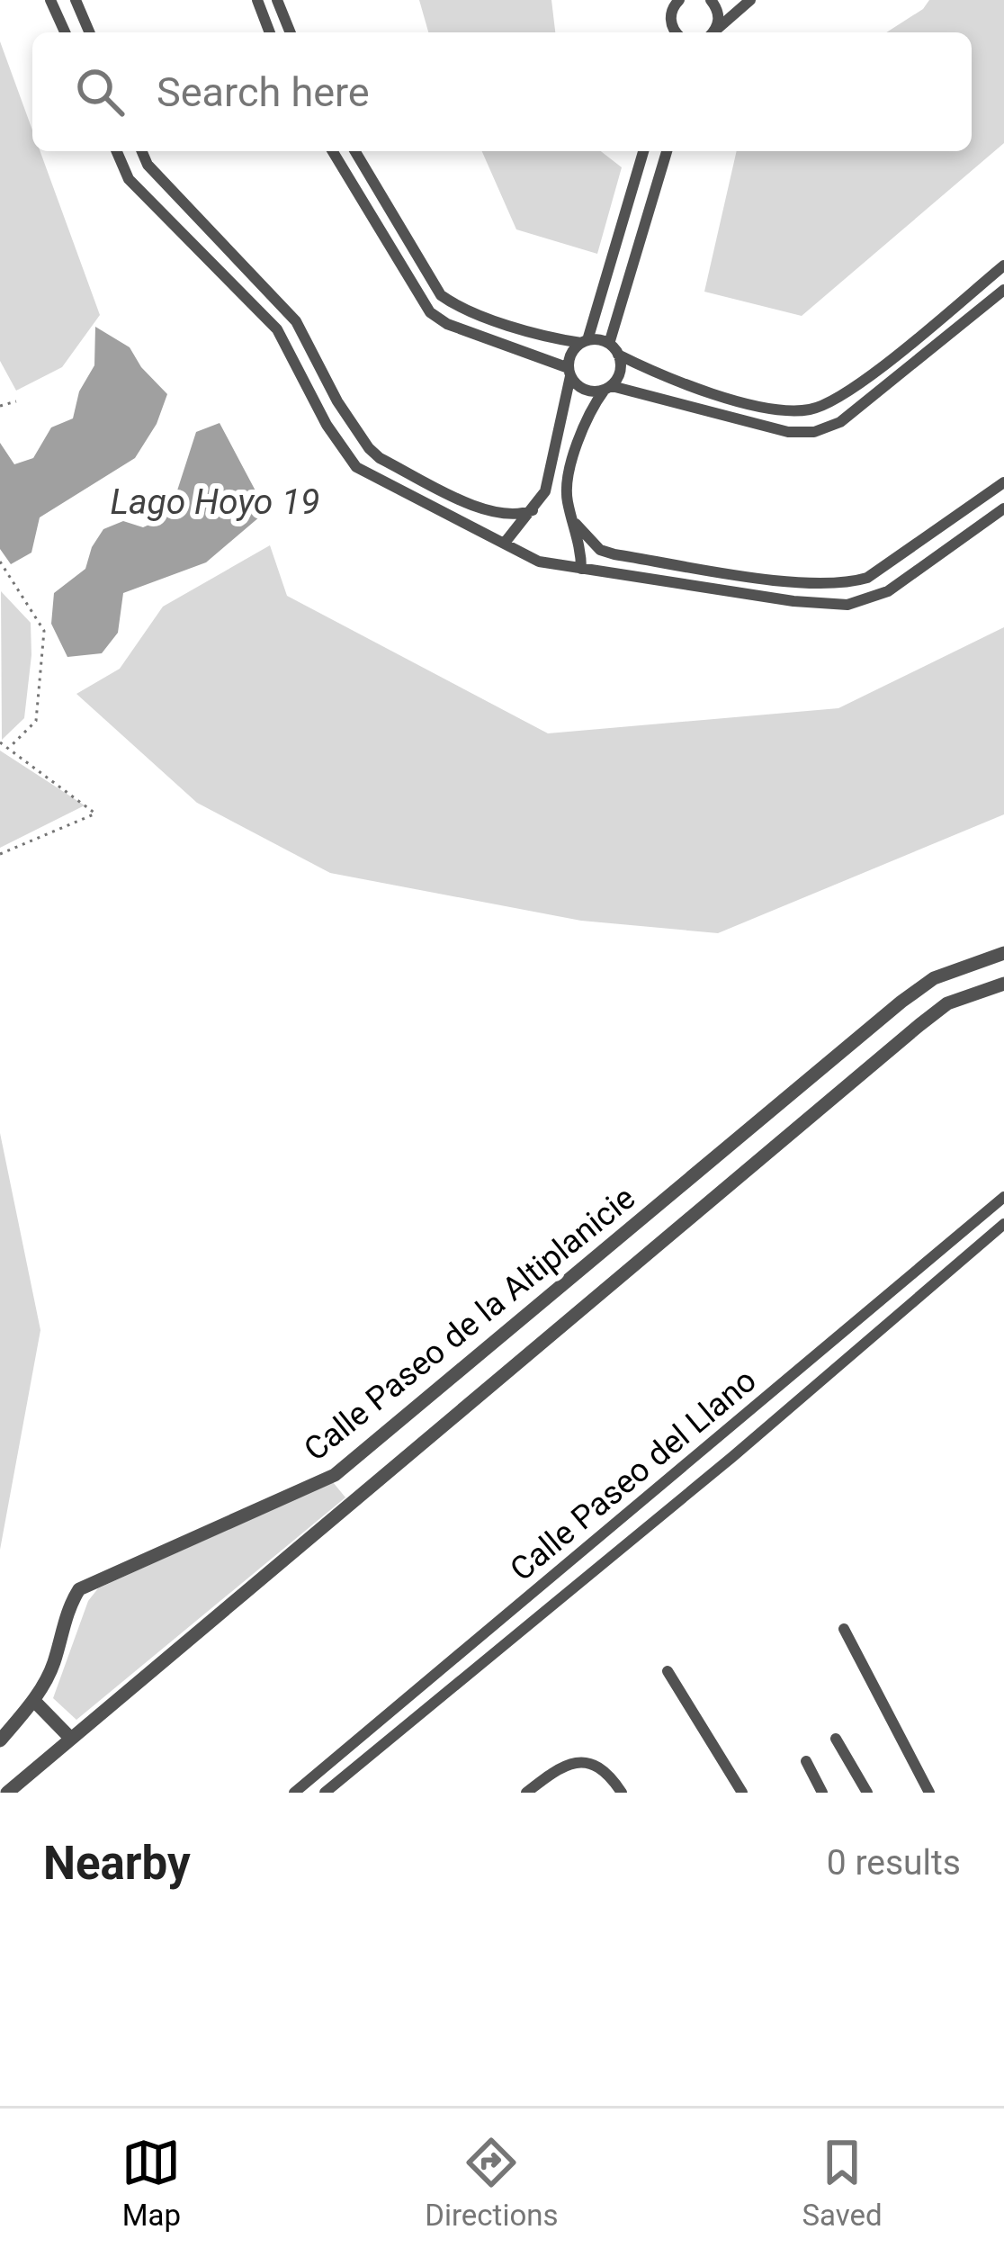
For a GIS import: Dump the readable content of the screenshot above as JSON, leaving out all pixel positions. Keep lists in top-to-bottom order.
{
  "streets": {
    "street": ["Calle Paseo de la Altiplanicie", "Calle Paseo del Llano"]
  },
  "water": ["Lago Hoyo 19"],
  "page": {
    "search": "Search here",
    "heading": ["Nearby", "0 results"],
    "nav": ["Map", "Directions", "Saved"]
  }
}
